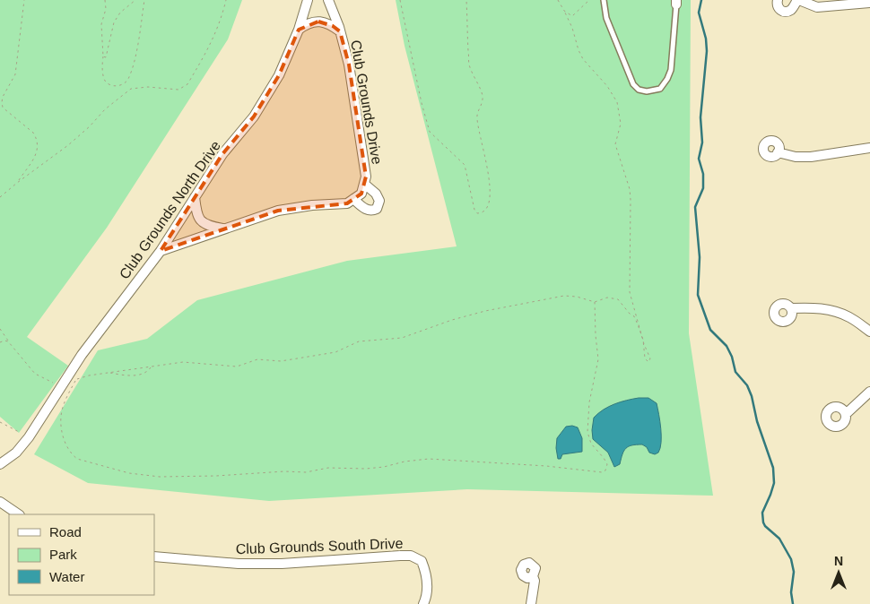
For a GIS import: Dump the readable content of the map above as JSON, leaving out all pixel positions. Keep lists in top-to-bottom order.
{
  "streets": {
    "street": ["Club Grounds Drive", "Club Grounds North Drive", "Club Grounds South Drive"]
  },
  "legend": ["Road", "Park", "Water"],
  "north": "top"
}
